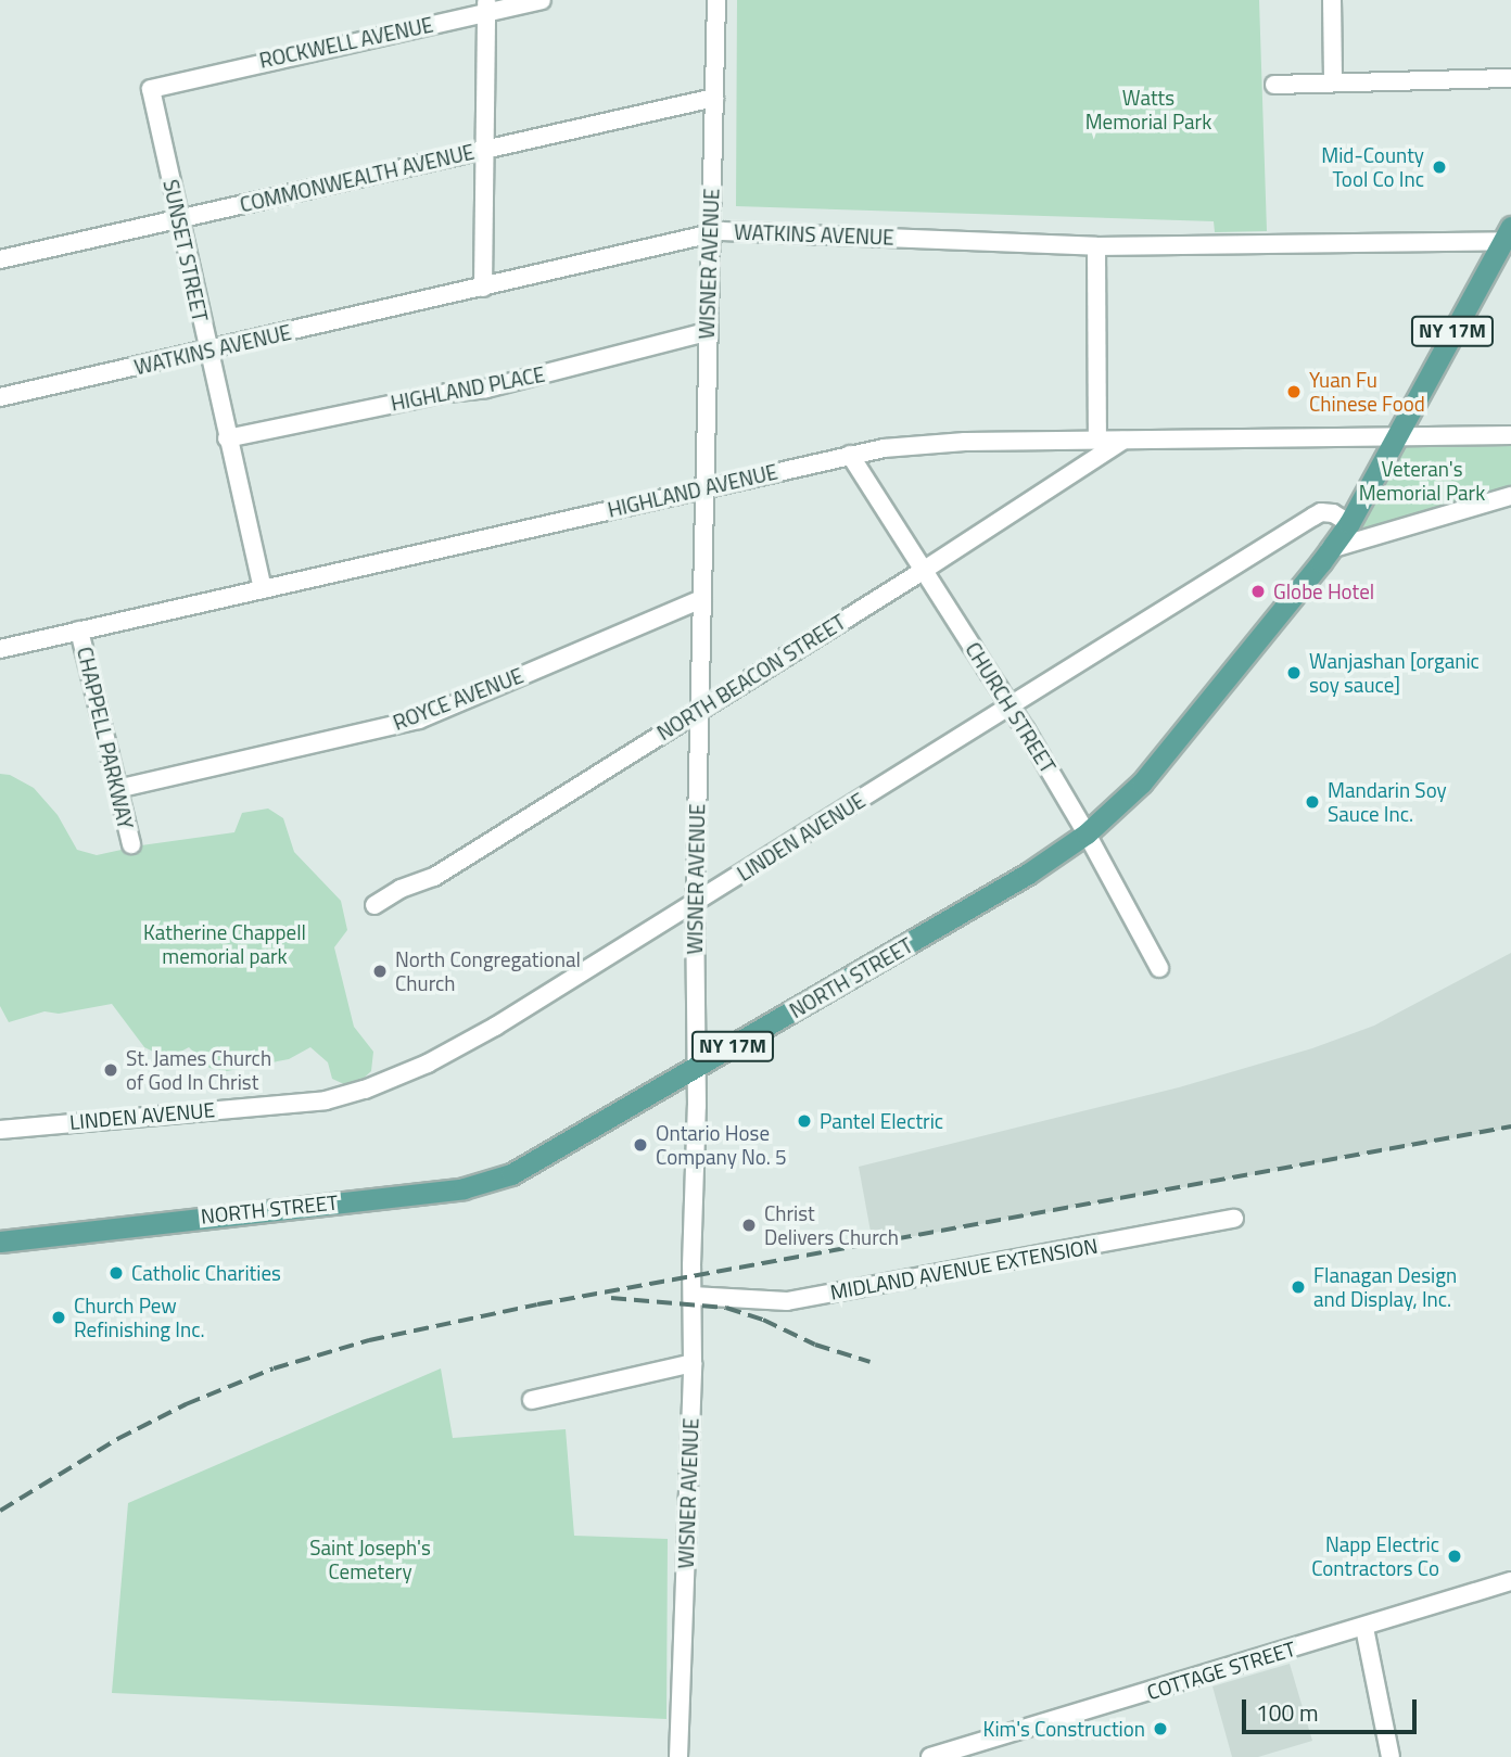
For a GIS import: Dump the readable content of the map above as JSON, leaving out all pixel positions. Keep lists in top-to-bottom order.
{
  "streets": {
    "main road": ["NY 17M", "NORTH STREET"],
    "street": [
      "ROCKWELL AVENUE",
      "COMMONWEALTH AVENUE",
      "WATKINS AVENUE",
      "SUNSET STREET",
      "WISNER AVENUE",
      "HIGHLAND PLACE",
      "HIGHLAND AVENUE",
      "NORTH BEACON STREET",
      "ROYCE AVENUE",
      "CHURCH STREET",
      "CHAPPELL PARKWAY",
      "LINDEN AVENUE",
      "MIDLAND AVENUE EXTENSION",
      "COTTAGE STREET"
    ]
  },
  "crossings": [
    ["ROCKWELL AVENUE", "SUNSET STREET"],
    ["COMMONWEALTH AVENUE", "SUNSET STREET"],
    ["COMMONWEALTH AVENUE", "WISNER AVENUE"],
    ["WATKINS AVENUE", "SUNSET STREET"],
    ["WATKINS AVENUE", "WISNER AVENUE"],
    ["WATKINS AVENUE", "NY 17M"],
    ["SUNSET STREET", "HIGHLAND PLACE"],
    ["SUNSET STREET", "HIGHLAND AVENUE"],
    ["WISNER AVENUE", "HIGHLAND PLACE"],
    ["WISNER AVENUE", "HIGHLAND AVENUE"],
    ["WISNER AVENUE", "NORTH BEACON STREET"],
    ["WISNER AVENUE", "ROYCE AVENUE"],
    ["WISNER AVENUE", "LINDEN AVENUE"],
    ["WISNER AVENUE", "NORTH STREET"],
    ["WISNER AVENUE", "MIDLAND AVENUE EXTENSION"],
    ["NY 17M", "HIGHLAND AVENUE"],
    ["NY 17M", "LINDEN AVENUE"],
    ["NY 17M", "NORTH STREET"],
    ["HIGHLAND AVENUE", "NORTH BEACON STREET"],
    ["HIGHLAND AVENUE", "CHURCH STREET"],
    ["HIGHLAND AVENUE", "CHAPPELL PARKWAY"],
    ["NORTH BEACON STREET", "CHURCH STREET"],
    ["ROYCE AVENUE", "CHAPPELL PARKWAY"],
    ["CHURCH STREET", "LINDEN AVENUE"],
    ["CHURCH STREET", "NORTH STREET"]
  ],
  "parks": [
    "Watts Memorial Park",
    "Veteran's Memorial Park",
    "Katherine Chappell memorial park",
    "Saint Joseph's Cemetery"
  ],
  "places": [
    "Mid-County Tool Co Inc",
    "Yuan Fu Chinese Food",
    "Globe Hotel",
    "Wanjashan [organic soy sauce]",
    "Mandarin Soy Sauce Inc.",
    "North Congregational Church",
    "St. James Church of God In Christ",
    "Pantel Electric",
    "Ontario Hose Company No. 5",
    "Christ Delivers Church",
    "Catholic Charities",
    "Flanagan Design and Display, Inc.",
    "Church Pew Refinishing Inc.",
    "Napp Electric Contractors Co",
    "Kim's Construction"
  ],
  "scale_bar": "100 m"
}
